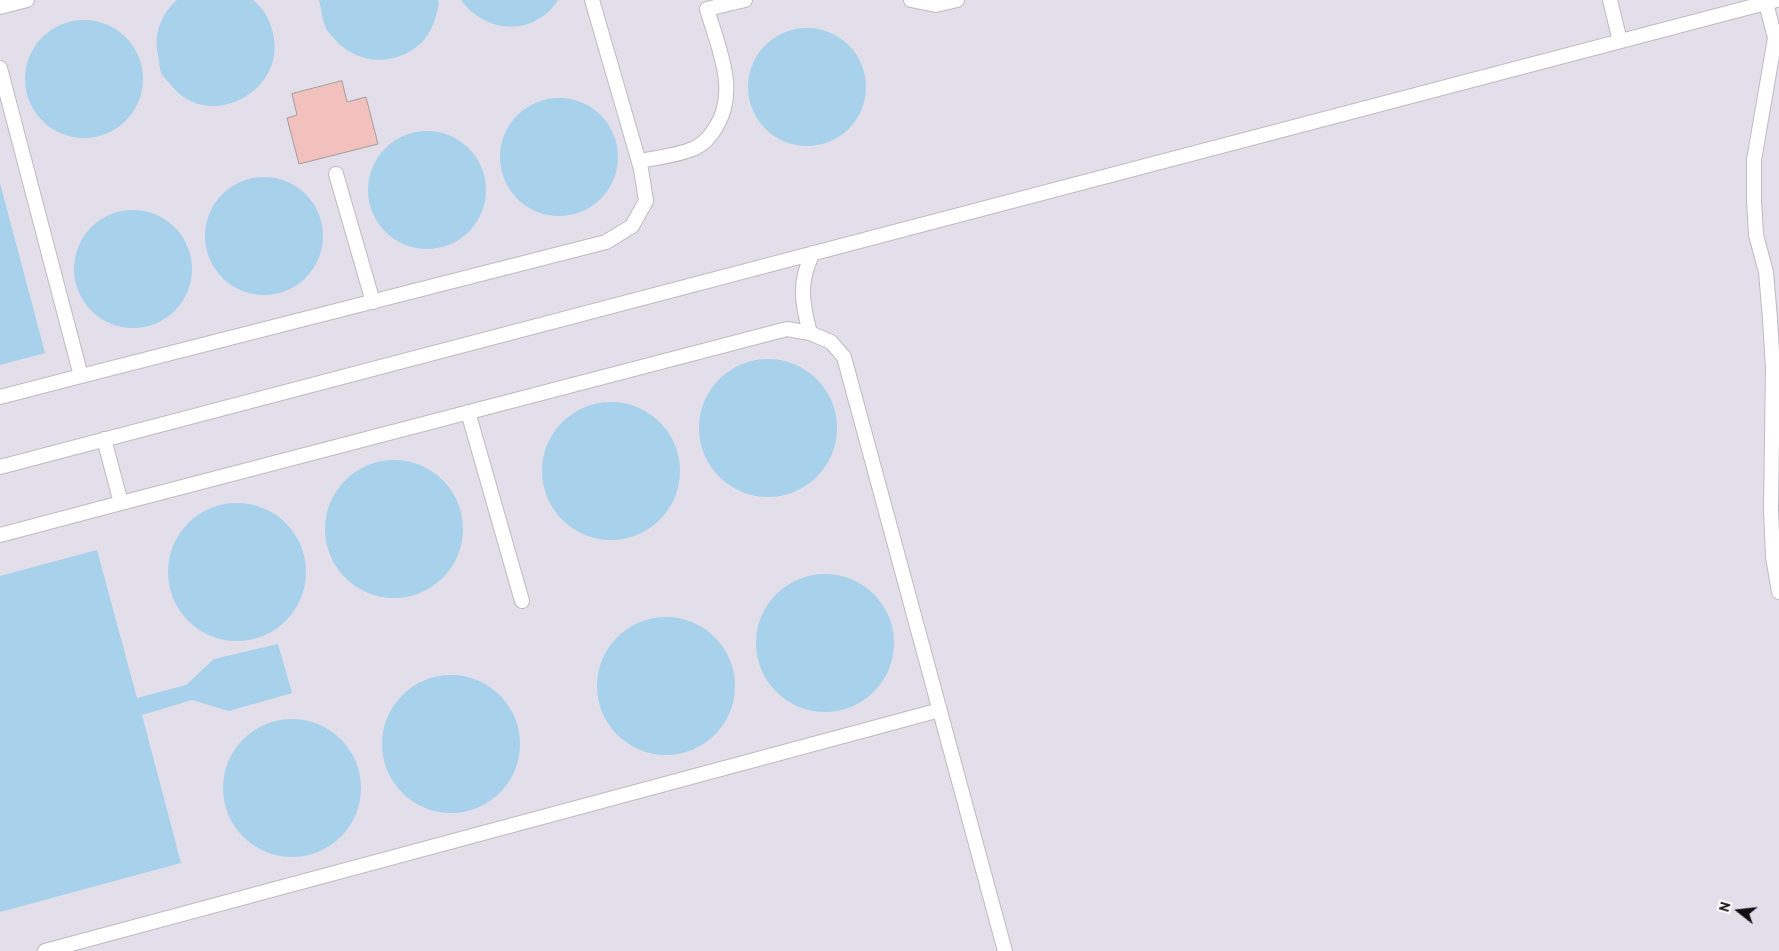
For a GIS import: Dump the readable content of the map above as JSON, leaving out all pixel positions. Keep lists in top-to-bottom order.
{
  "north": "left"
}
